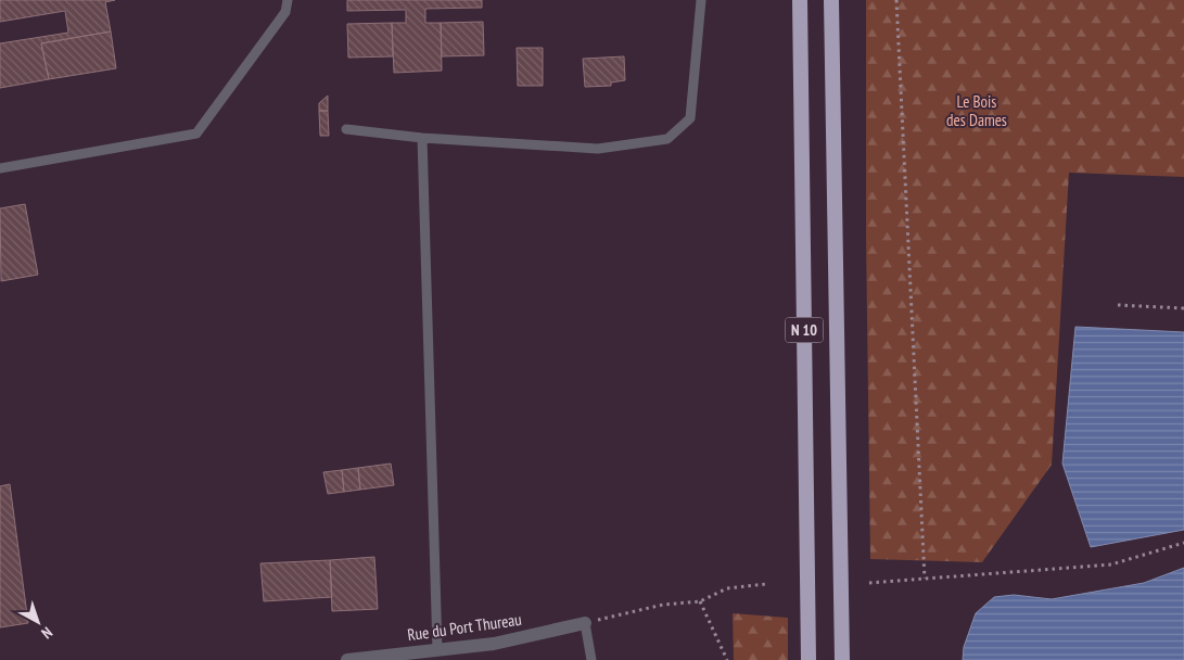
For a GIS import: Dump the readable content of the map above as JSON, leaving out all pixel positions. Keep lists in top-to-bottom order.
{
  "streets": {
    "highway": ["N 10"],
    "street": ["Rue du Port Thureau"]
  },
  "parks": ["Le Bois des Dames"],
  "north": "bottom right"
}
